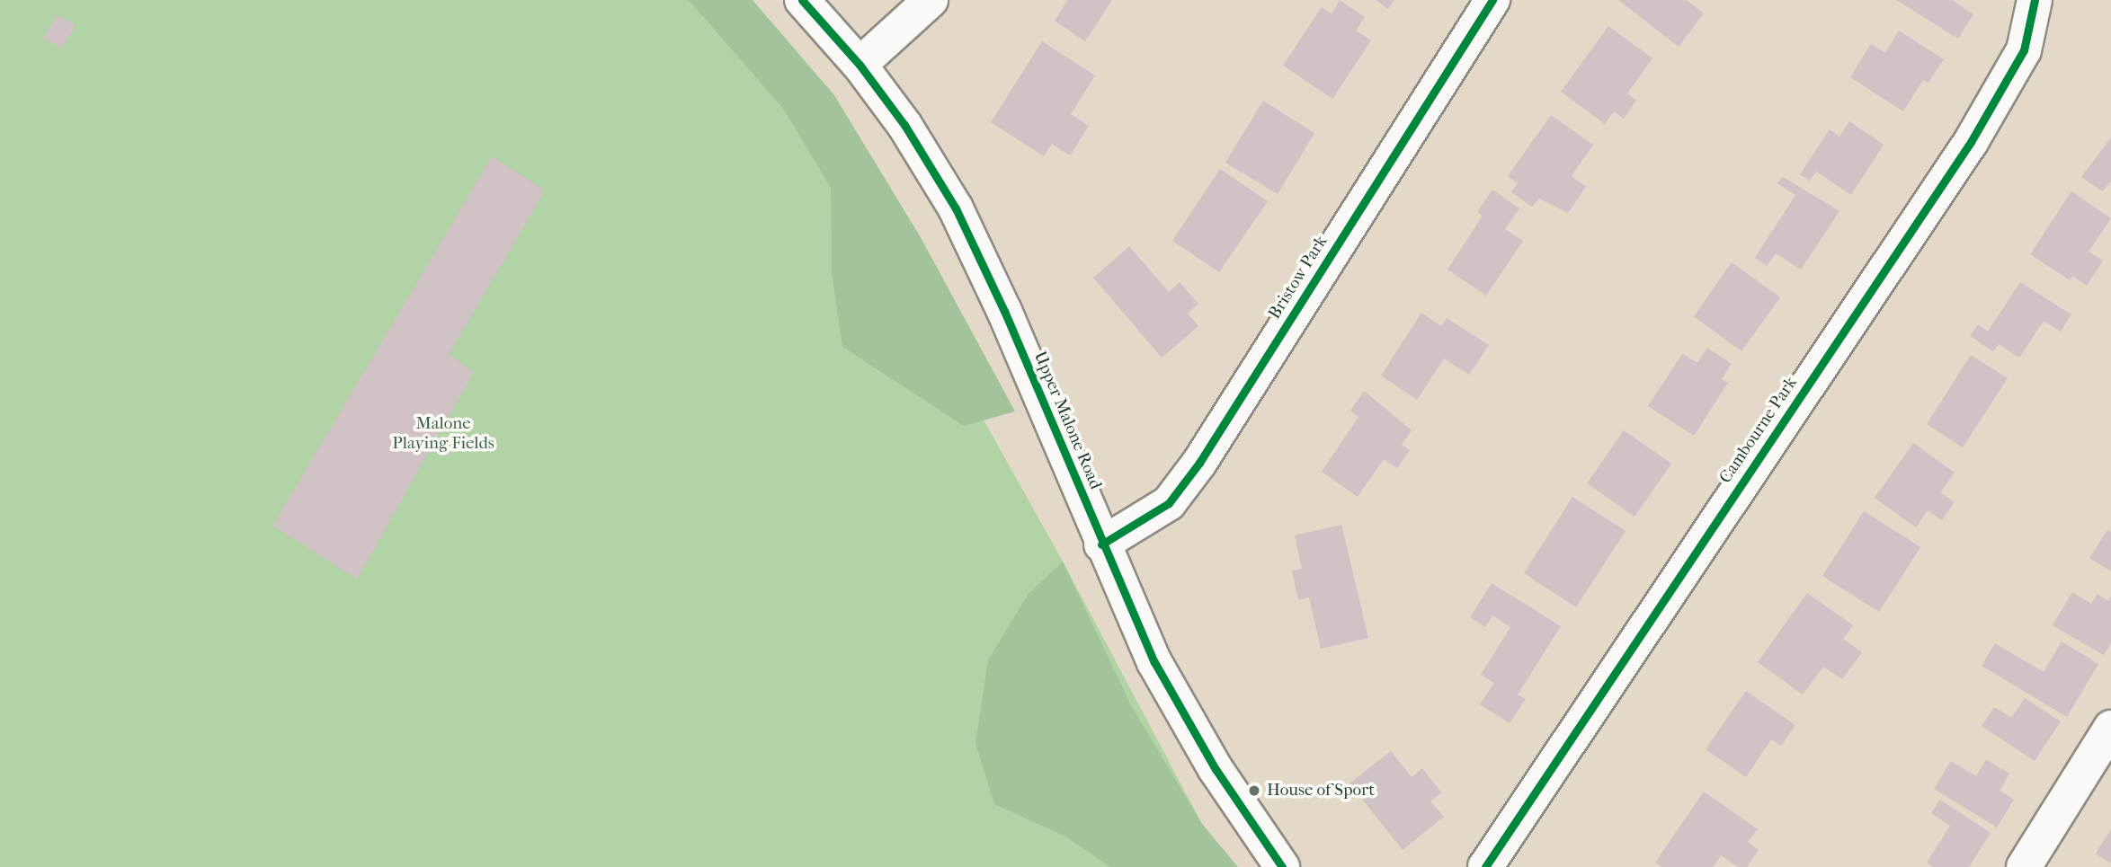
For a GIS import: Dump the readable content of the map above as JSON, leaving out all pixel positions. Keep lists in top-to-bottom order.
{
  "streets": {
    "street": ["Bristow Park", "Upper Malone Road", "Cambourne Park"]
  },
  "crossings": [
    ["Bristow Park", "Upper Malone Road"]
  ],
  "parks": ["Malone Playing Fields"],
  "places": ["House of Sport"]
}
